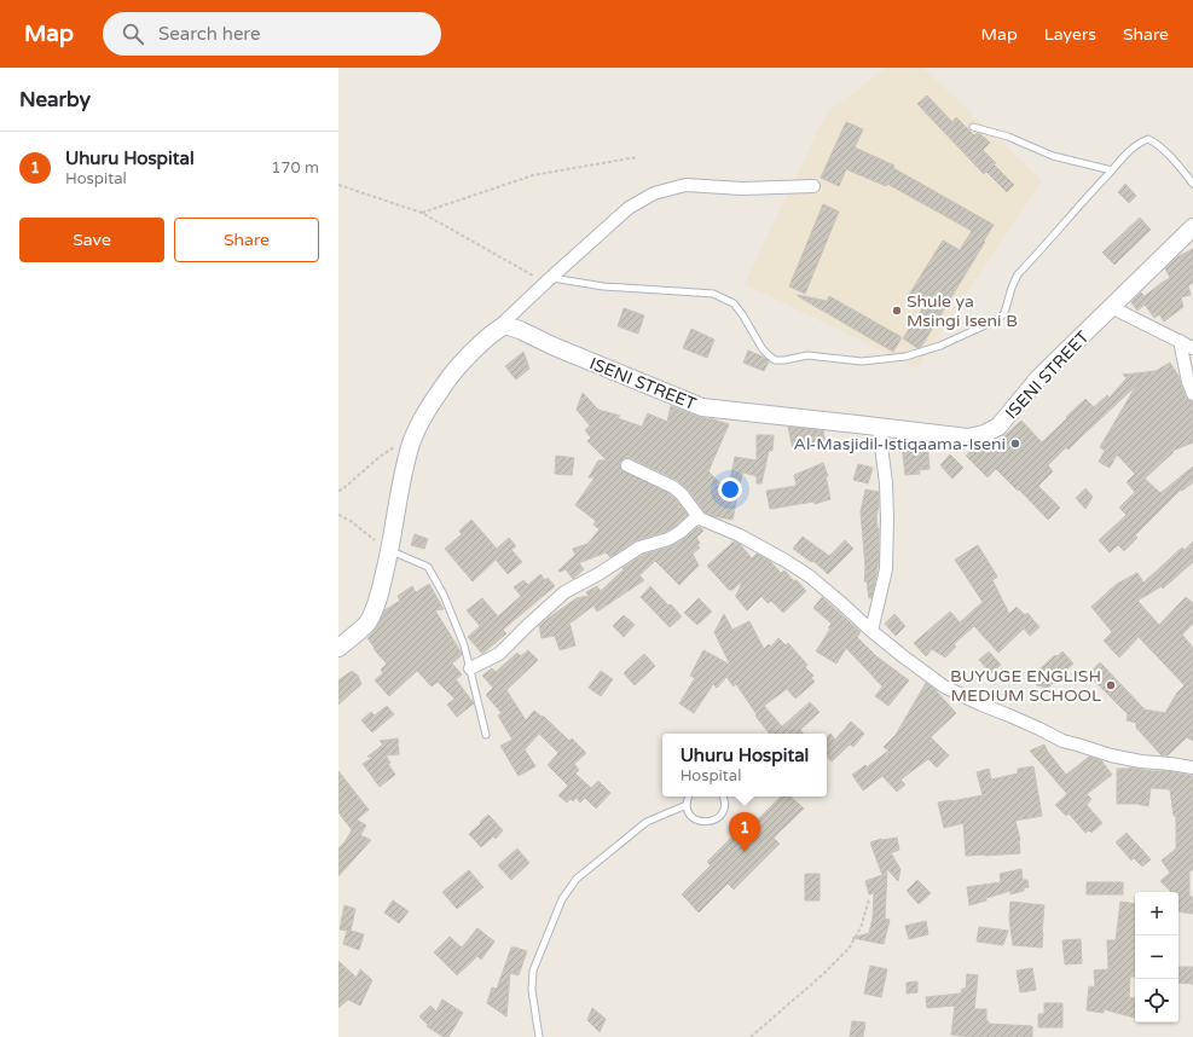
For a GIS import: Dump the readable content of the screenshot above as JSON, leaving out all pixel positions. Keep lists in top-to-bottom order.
{
  "streets": {
    "street": ["ISENI STREET"]
  },
  "places": ["Shule ya Msingi Iseni B", "Al-Masjidil-Istiqaama-Iseni", "BUYUGE ENGLISH MEDIUM SCHOOL"],
  "page": {
    "header": "Map",
    "search": "Search here",
    "nav": ["Map", "Layers", "Share"],
    "heading": "Nearby",
    "list": [
      {
        "mark": "1",
        "name": "Uhuru Hospital",
        "note": "Hospital",
        "value": "170 m"
      }
    ],
    "buttons": ["Save", "Share"],
    "popup": ["Uhuru Hospital", "Hospital"],
    "pins": "1",
    "map_buttons": ["+", "−"]
  }
}
